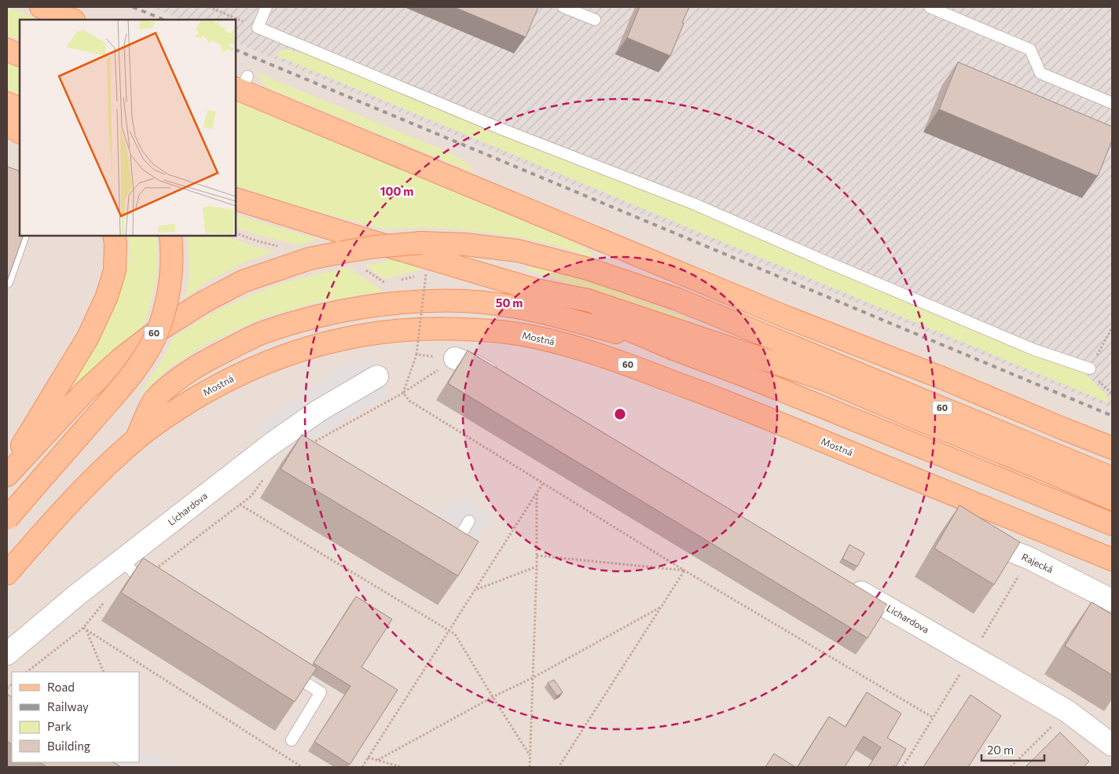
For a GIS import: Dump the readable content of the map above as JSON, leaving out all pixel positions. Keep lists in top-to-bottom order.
{
  "streets": {
    "main road": ["60", "Mostná"],
    "street": ["Lichardova", "Rajecká"]
  },
  "legend": [
    "Road",
    "Railway",
    "Park",
    "Building"
  ],
  "scale_bar": "20 m",
  "rings": ["100 m", "50 m"]
}
